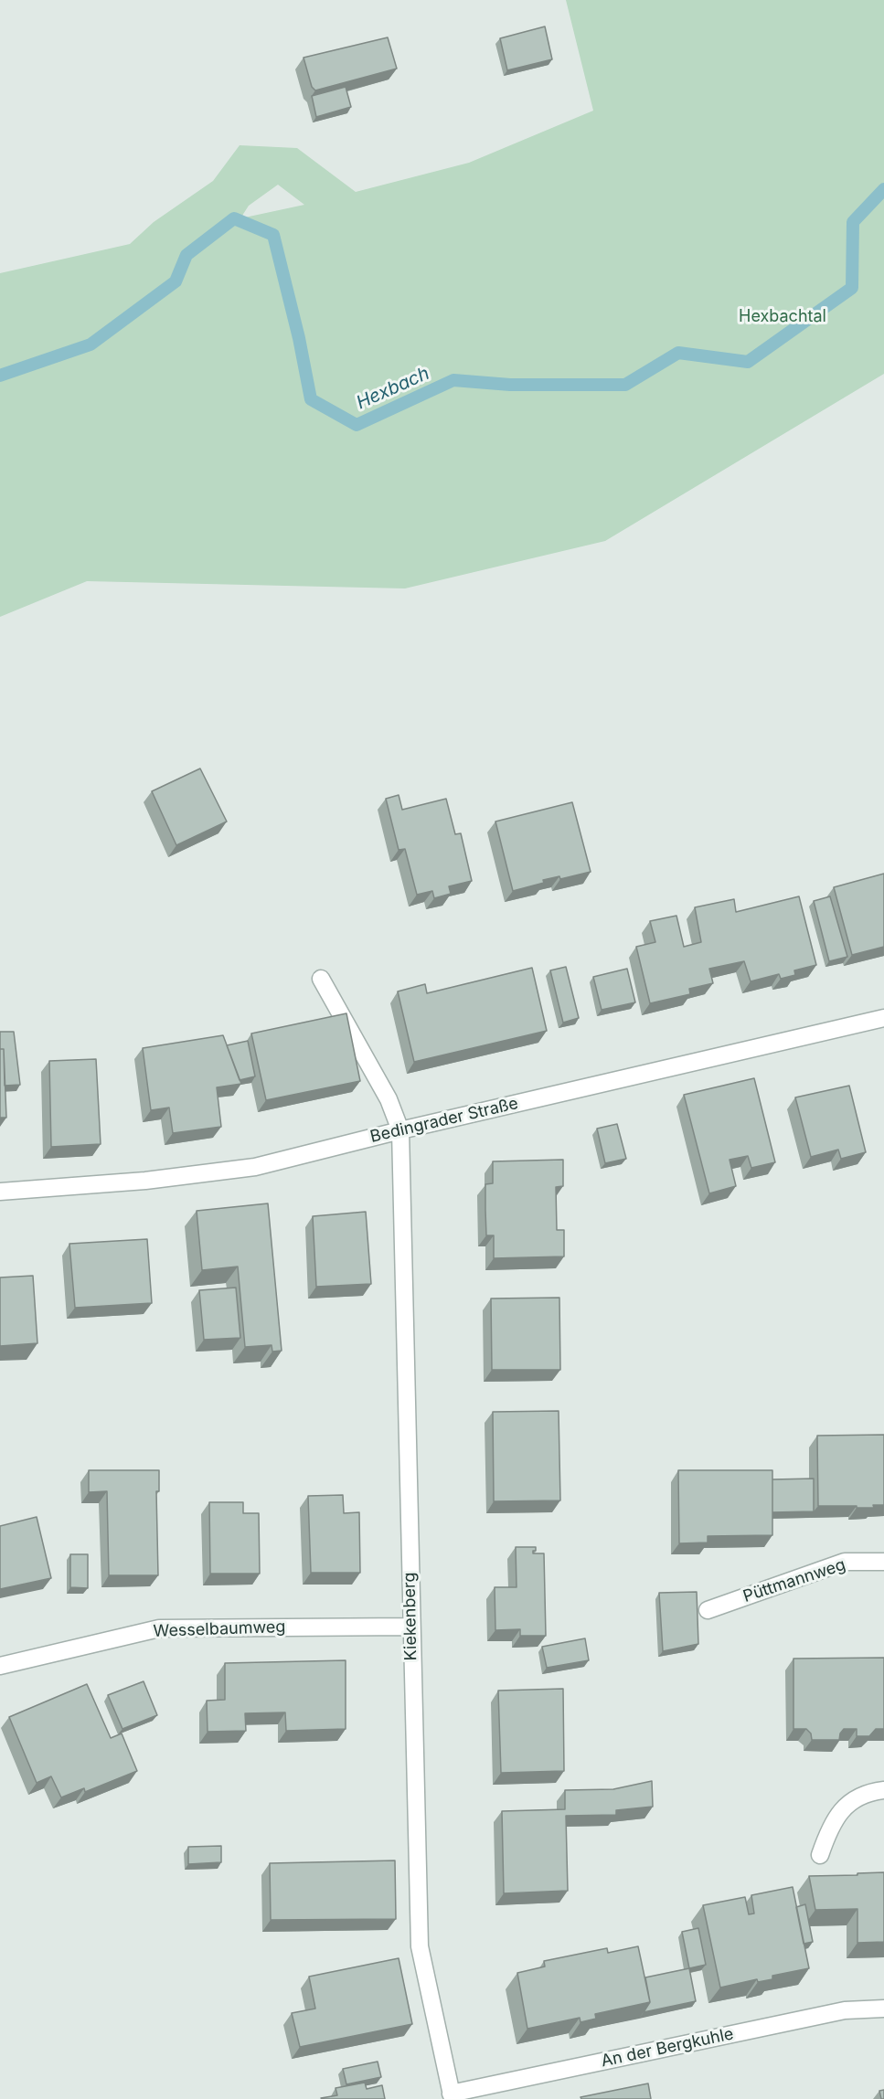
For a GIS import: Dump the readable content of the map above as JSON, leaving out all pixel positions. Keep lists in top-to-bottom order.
{
  "streets": {
    "street": [
      "Bedingrader Straße",
      "Püttmannweg",
      "Kiekenberg",
      "Wesselbaumweg",
      "An der Bergkuhle"
    ]
  },
  "crossings": [
    ["Bedingrader Straße", "Kiekenberg"],
    ["Kiekenberg", "Wesselbaumweg"],
    ["Kiekenberg", "An der Bergkuhle"]
  ],
  "water": ["Hexbach"],
  "parks": ["Hexbachtal"]
}
